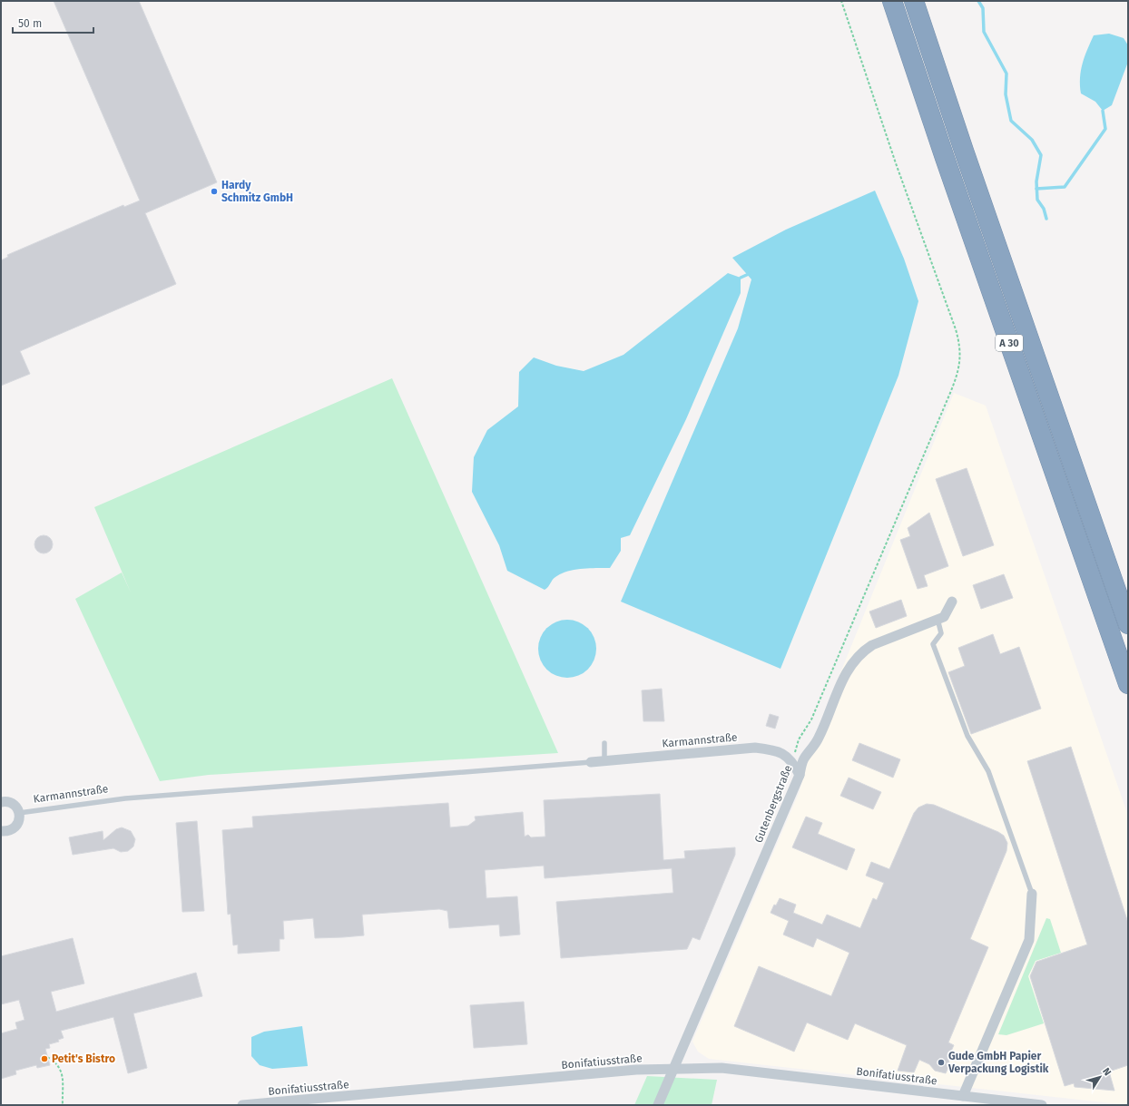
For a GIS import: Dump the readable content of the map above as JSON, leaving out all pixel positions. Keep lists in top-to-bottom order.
{
  "streets": {
    "highway": ["A 30"],
    "street": ["Karmannstraße", "Gutenbergstraße", "Bonifatiusstraße"]
  },
  "crossings": [
    ["Karmannstraße", "Gutenbergstraße"],
    ["Gutenbergstraße", "Bonifatiusstraße"]
  ],
  "places": ["Hardy Schmitz GmbH", "Petit's Bistro", "Gude GmbH Papier Verpackung Logistik"],
  "scale_bar": "50 m",
  "north": "top right"
}
